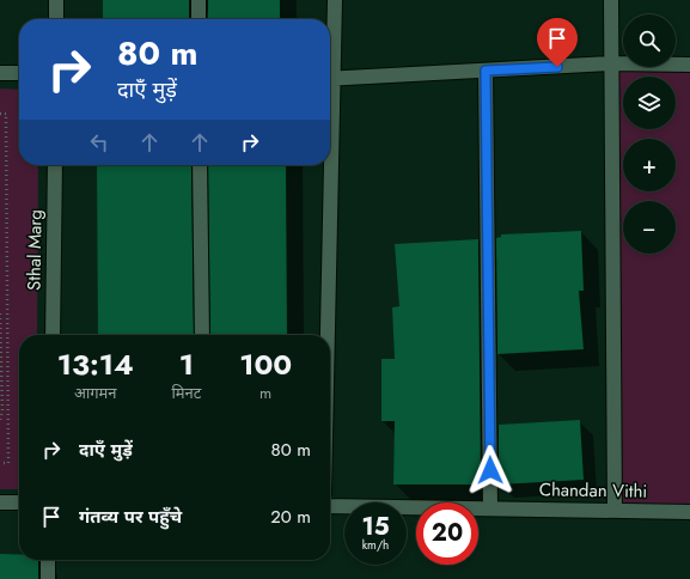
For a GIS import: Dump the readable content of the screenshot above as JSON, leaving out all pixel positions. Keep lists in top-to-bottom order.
{
  "streets": {
    "street": ["Sthal Marg", "Chandan Vithi"]
  },
  "page": {
    "map_buttons": ["+", "−"],
    "turn": ["80 m", "दाएँ मुड़ें"],
    "eta": [
      "13:14",
      "आगमन",
      "1",
      "मिनट",
      "100",
      "m"
    ],
    "list": [
      {
        "name": "दाएँ मुड़ें",
        "value": "80 m"
      },
      {
        "name": "गंतव्य पर पहुँचे",
        "value": "20 m"
      }
    ],
    "speed": "15 km/h",
    "limit": "20"
  }
}
